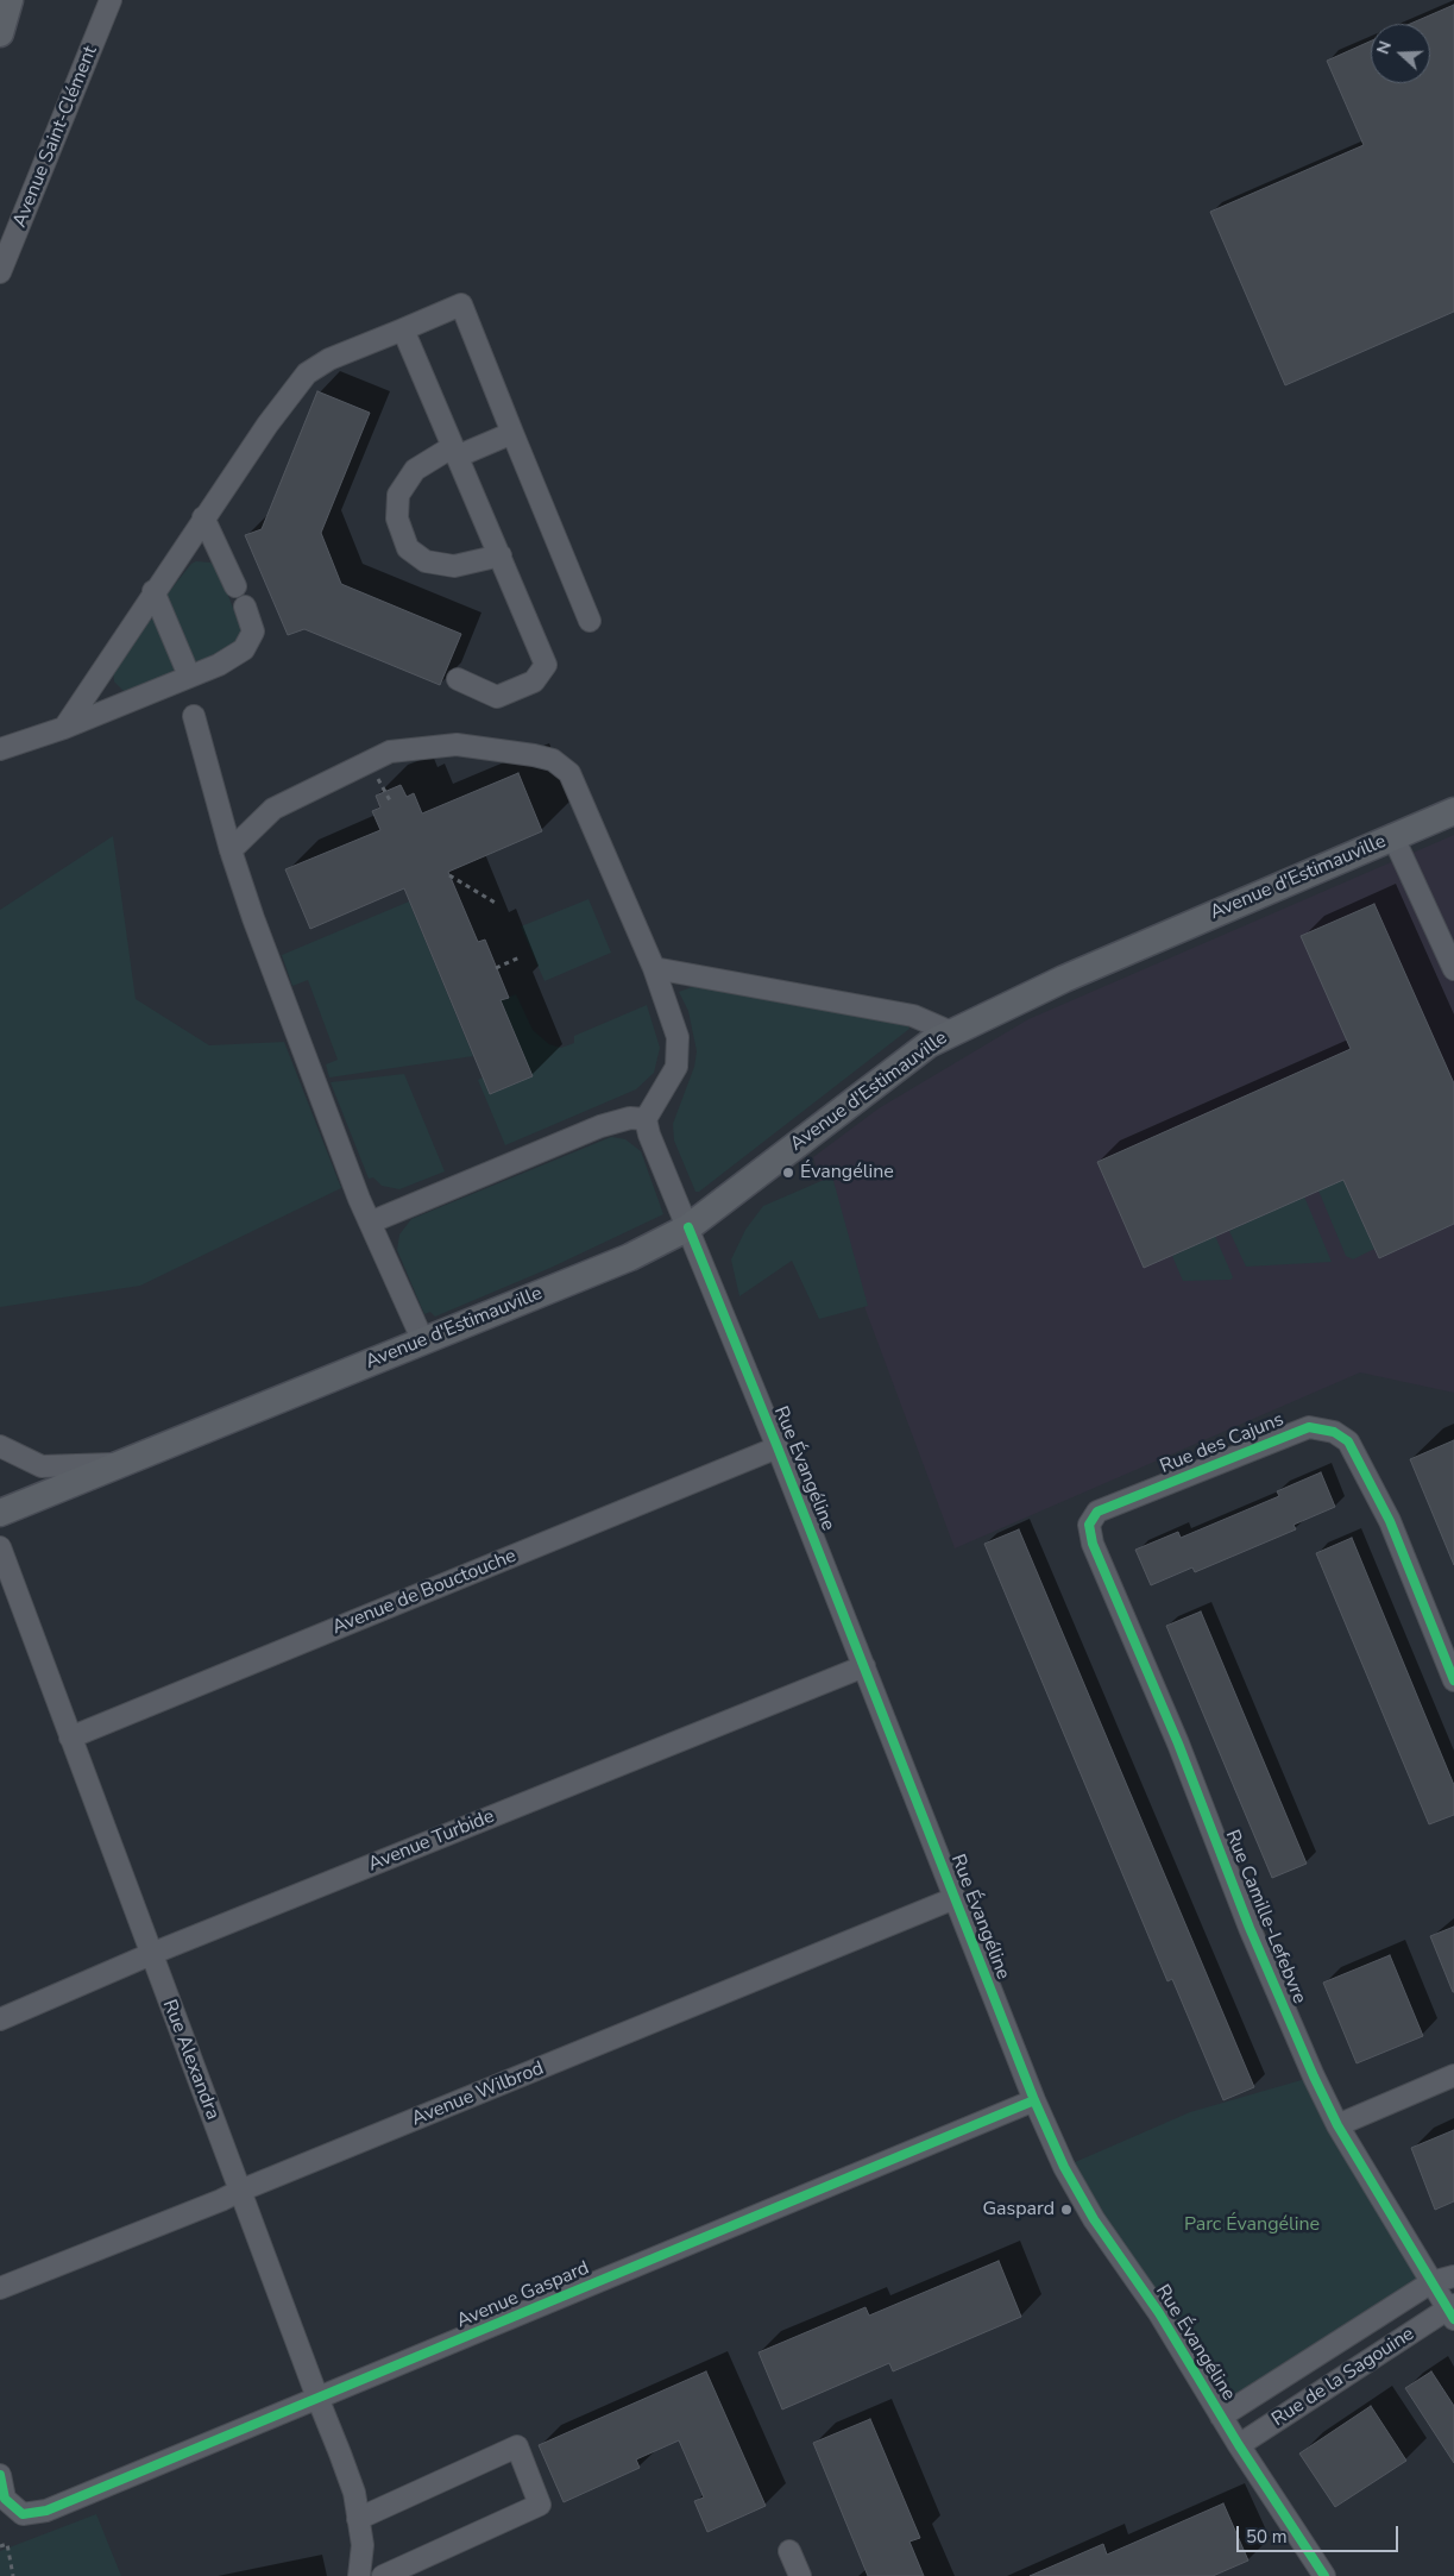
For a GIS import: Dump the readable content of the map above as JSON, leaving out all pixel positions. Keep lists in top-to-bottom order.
{
  "streets": {
    "main road": ["Avenue d'Estimauville"],
    "street": [
      "Avenue Saint-Clément",
      "Rue des Cajuns",
      "Rue Évangéline",
      "Avenue de Bouctouche",
      "Avenue Turbide",
      "Rue Camille-Lefebvre",
      "Rue Alexandra",
      "Avenue Wilbrod",
      "Avenue Gaspard",
      "Rue de la Sagouine"
    ]
  },
  "crossings": [
    ["Avenue d'Estimauville", "Rue Évangéline"],
    ["Rue des Cajuns", "Rue Camille-Lefebvre"],
    ["Rue Évangéline", "Avenue de Bouctouche"],
    ["Rue Évangéline", "Avenue Turbide"],
    ["Rue Évangéline", "Avenue Wilbrod"],
    ["Rue Évangéline", "Avenue Gaspard"],
    ["Rue Évangéline", "Rue de la Sagouine"],
    ["Avenue de Bouctouche", "Rue Alexandra"],
    ["Avenue Turbide", "Rue Alexandra"],
    ["Rue Camille-Lefebvre", "Rue de la Sagouine"],
    ["Rue Alexandra", "Avenue Wilbrod"],
    ["Rue Alexandra", "Avenue Gaspard"]
  ],
  "parks": ["Parc Évangéline"],
  "places": ["Évangéline", "Gaspard"],
  "scale_bar": "50 m",
  "north": "left"
}
